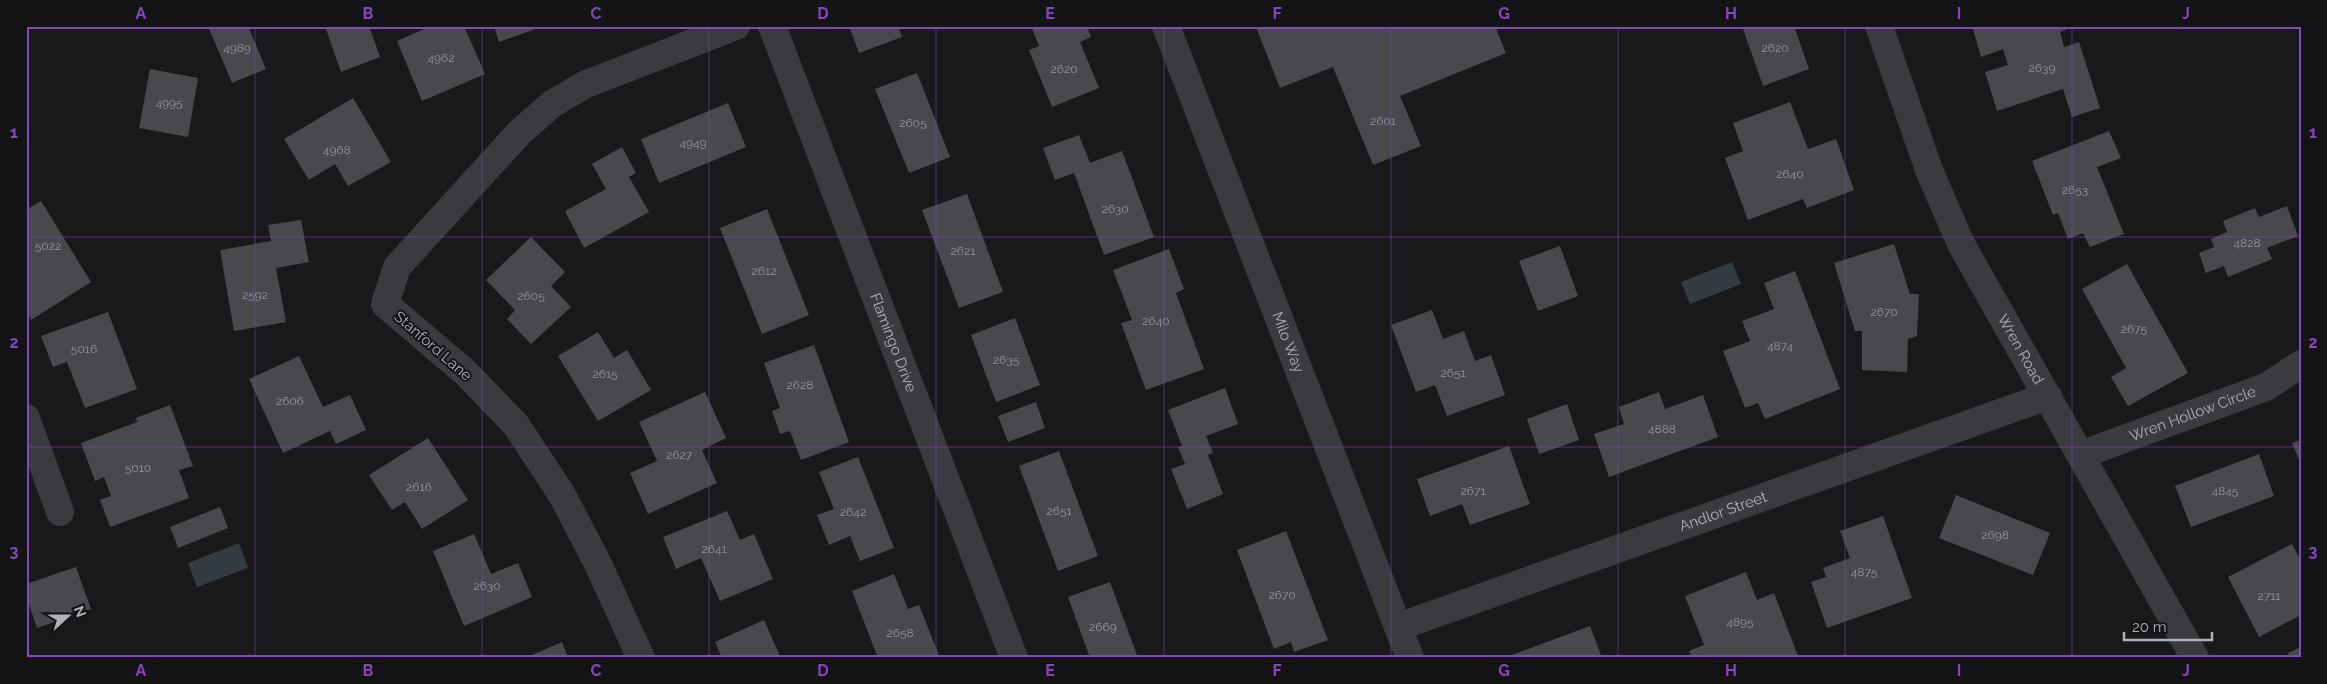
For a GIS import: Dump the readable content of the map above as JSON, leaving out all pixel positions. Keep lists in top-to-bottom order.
{
  "streets": {
    "street": [
      "Flamingo Drive",
      "Milo Way",
      "Stanford Lane",
      "Wren Road",
      "Wren Hollow Circle",
      "Andlor Street"
    ]
  },
  "crossings": [
    ["Milo Way", "Andlor Street"],
    ["Wren Road", "Wren Hollow Circle"],
    ["Wren Road", "Andlor Street"]
  ],
  "house_numbers": [
    "4989",
    "2620",
    "4962",
    "2639",
    "2620",
    "4995",
    "2601",
    "2605",
    "4949",
    "4968",
    "2640",
    "2653",
    "2630",
    "4828",
    "5022",
    "2621",
    "2612",
    "2592",
    "2605",
    "2670",
    "2640",
    "2675",
    "4874",
    "5016",
    "2635",
    "2651",
    "2615",
    "2628",
    "2606",
    "4888",
    "2627",
    "5010",
    "2616",
    "2671",
    "4845",
    "2651",
    "2642",
    "2698",
    "2641",
    "4875",
    "2630",
    "2670",
    "2711",
    "4895",
    "2669",
    "2658"
  ],
  "scale_bar": "20 m",
  "north": "right",
  "grid": {
    "columns": [
      "A",
      "B",
      "C",
      "D",
      "E",
      "F",
      "G",
      "H",
      "I",
      "J"
    ],
    "rows": ["1", "2", "3"]
  }
}
